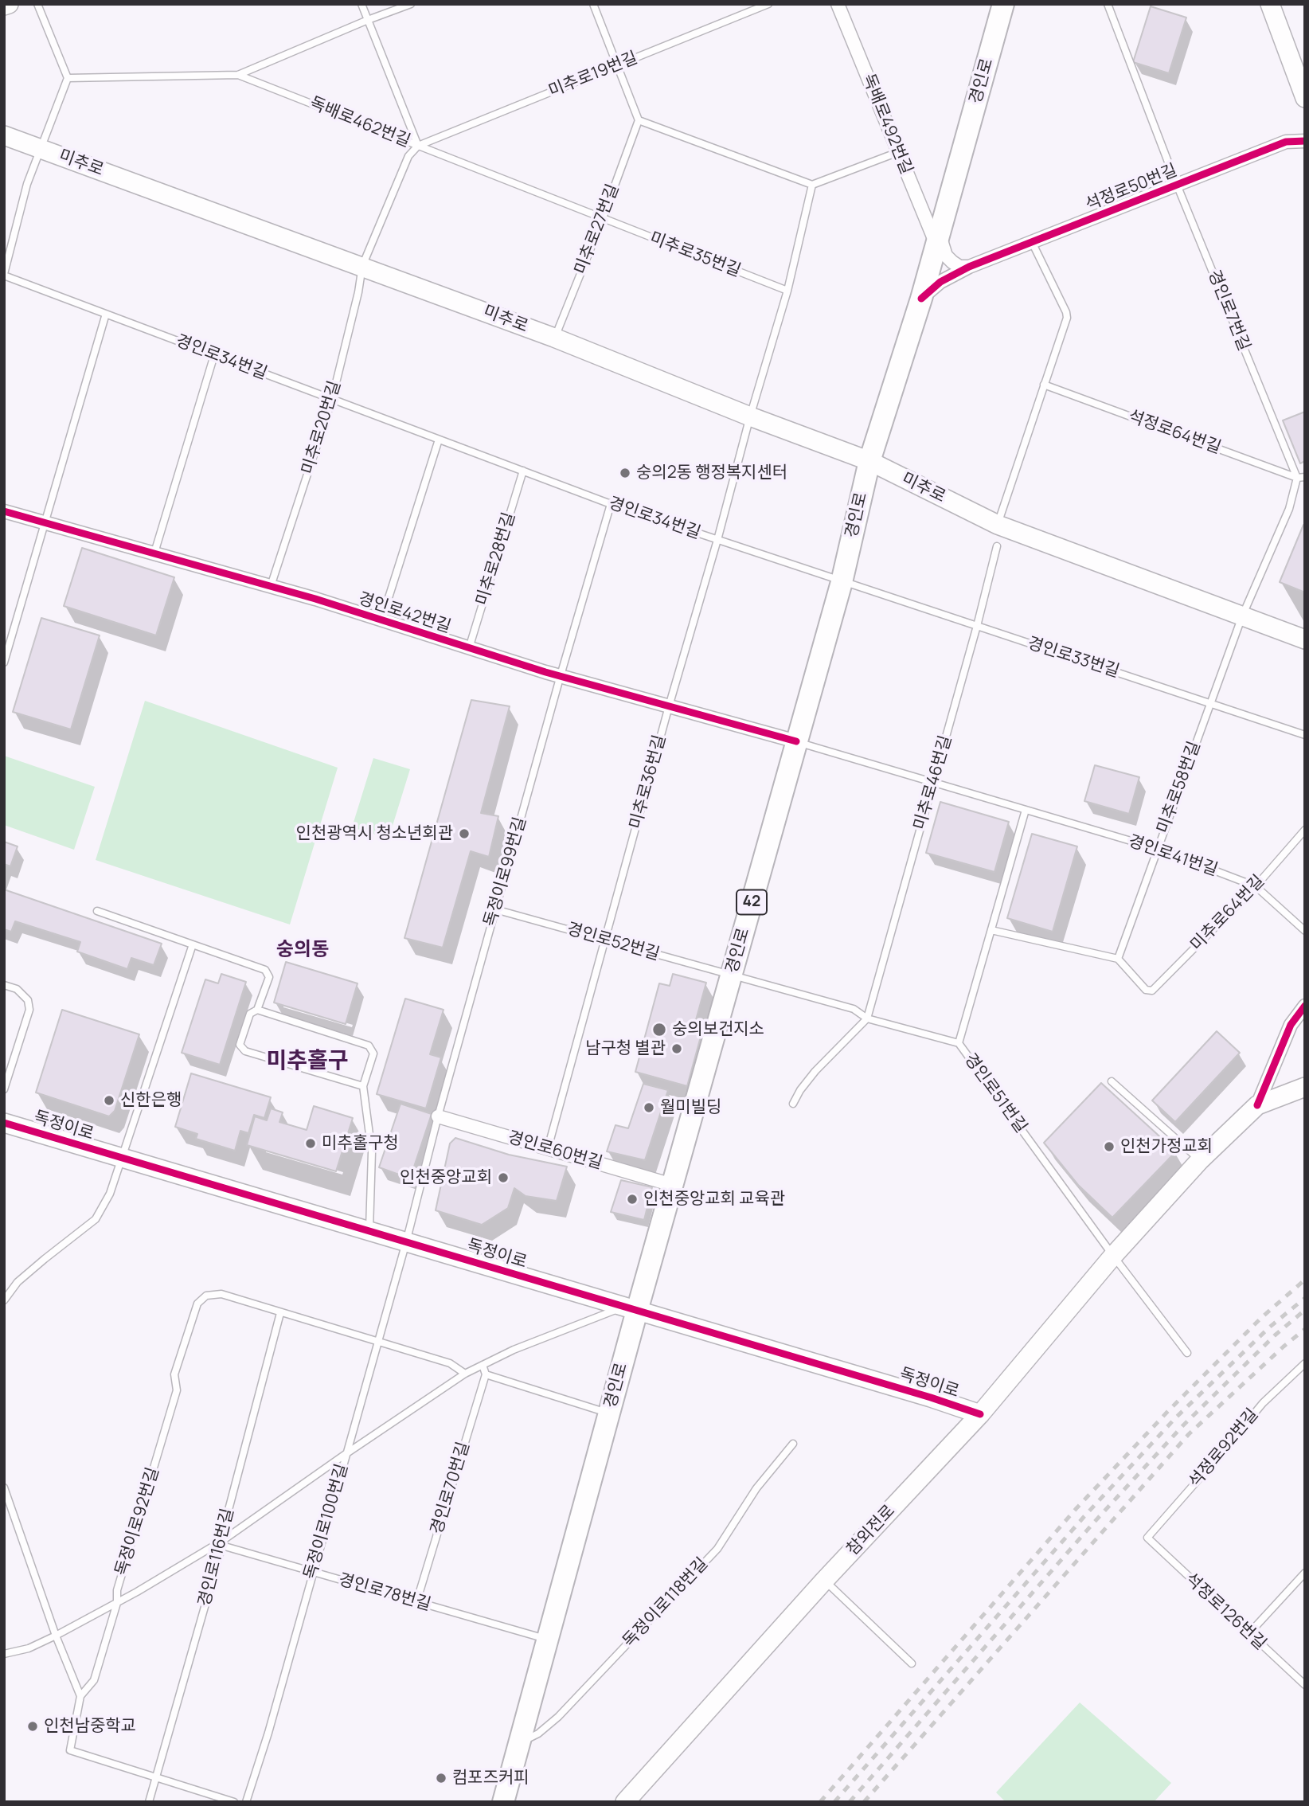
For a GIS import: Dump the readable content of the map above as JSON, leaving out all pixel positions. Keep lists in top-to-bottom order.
{
  "streets": {
    "main road": [
      "경인로",
      "미추로",
      "42",
      "독정이로",
      "참외전로"
    ],
    "street": [
      "독배로492번길",
      "석정로50번길",
      "경인로42번길",
      "경인로60번길"
    ],
    "lane": [
      "미추로19번길",
      "독배로462번길",
      "미추로27번길",
      "미추로35번길",
      "경인로7번길",
      "경인로34번길",
      "미추로20번길",
      "석정로64번길",
      "미추로28번길",
      "경인로33번길",
      "미추로36번길",
      "미추로46번길",
      "미추로58번길",
      "경인로41번길",
      "독정이로99번길",
      "미추로64번길",
      "경인로52번길",
      "경인로51번길",
      "석정로92번길",
      "경인로70번길",
      "독정이로92번길",
      "독정이로100번길",
      "경인로116번길",
      "경인로78번길",
      "독정이로118번길",
      "석정로126번길"
    ]
  },
  "crossings": [
    ["미추로19번길", "독배로462번길"],
    ["경인로", "독배로492번길"],
    ["경인로", "미추로"],
    ["경인로", "석정로50번길"],
    ["경인로", "경인로34번길"],
    ["경인로", "경인로42번길"],
    ["경인로", "경인로33번길"],
    ["경인로", "경인로41번길"],
    ["경인로", "경인로52번길"],
    ["경인로", "경인로51번길"],
    ["경인로", "독정이로"],
    ["경인로", "경인로60번길"],
    ["경인로", "경인로78번길"],
    ["경인로", "독정이로118번길"],
    ["독배로492번길", "석정로50번길"],
    ["미추로", "미추로27번길"],
    ["미추로", "미추로20번길"],
    ["미추로", "미추로36번길"],
    ["미추로", "미추로58번길"],
    ["석정로50번길", "경인로7번길"],
    ["미추로27번길", "미추로35번길"],
    ["경인로7번길", "석정로64번길"],
    ["경인로34번길", "미추로20번길"],
    ["경인로34번길", "미추로28번길"],
    ["경인로34번길", "경인로33번길"],
    ["경인로34번길", "미추로36번길"],
    ["경인로34번길", "독정이로99번길"],
    ["미추로20번길", "경인로42번길"],
    ["미추로28번길", "경인로42번길"],
    ["경인로42번길", "미추로36번길"],
    ["경인로42번길", "경인로41번길"],
    ["경인로42번길", "독정이로99번길"],
    ["경인로33번길", "미추로46번길"],
    ["경인로33번길", "미추로58번길"],
    ["미추로36번길", "경인로52번길"],
    ["미추로36번길", "경인로60번길"],
    ["미추로46번길", "경인로41번길"],
    ["미추로46번길", "경인로51번길"],
    ["미추로58번길", "경인로41번길"],
    ["미추로58번길", "미추로64번길"],
    ["경인로41번길", "미추로64번길"],
    ["독정이로99번길", "경인로52번길"],
    ["독정이로99번길", "독정이로"],
    ["독정이로99번길", "경인로60번길"],
    ["독정이로99번길", "독정이로100번길"],
    ["경인로52번길", "경인로51번길"],
    ["경인로51번길", "참외전로"],
    ["독정이로", "독정이로100번길"],
    ["독정이로", "참외전로"],
    ["석정로92번길", "석정로126번길"],
    ["경인로70번길", "경인로78번길"],
    ["독정이로92번길", "경인로116번길"],
    ["독정이로100번길", "경인로78번길"],
    ["경인로116번길", "경인로78번길"]
  ],
  "districts": ["숭의동", "미추홀구"],
  "places": [
    "숭의2동 행정복지센터",
    "인천광역시 청소년회관",
    "숭의보건지소",
    "남구청 별관",
    "신한은행",
    "월미빌딩",
    "미추홀구청",
    "인천가정교회",
    "인천중앙교회",
    "인천중앙교회 교육관",
    "인천남중학교",
    "컴포즈커피"
  ]
}
